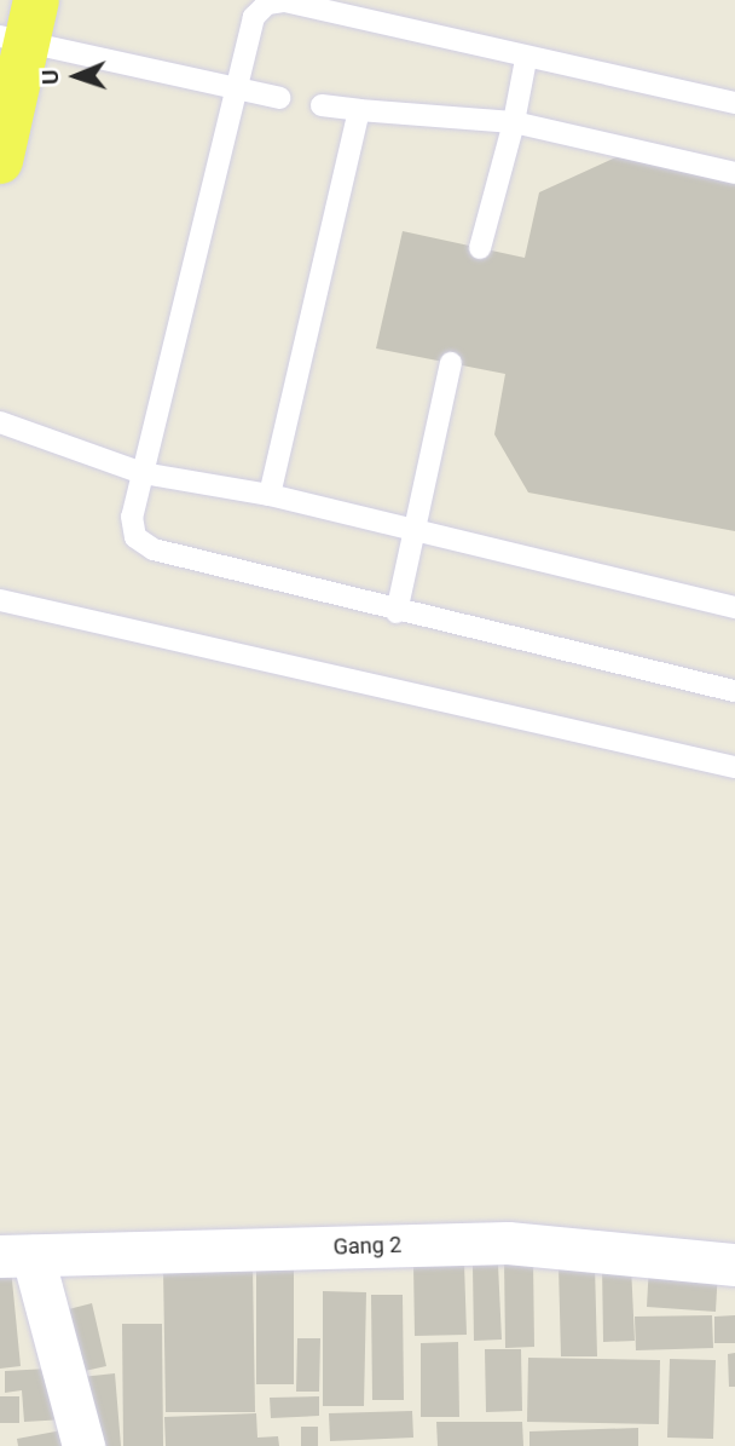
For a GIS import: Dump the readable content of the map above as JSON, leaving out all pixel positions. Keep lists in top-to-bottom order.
{
  "streets": {
    "street": ["Gang 2"]
  },
  "north": "left"
}
